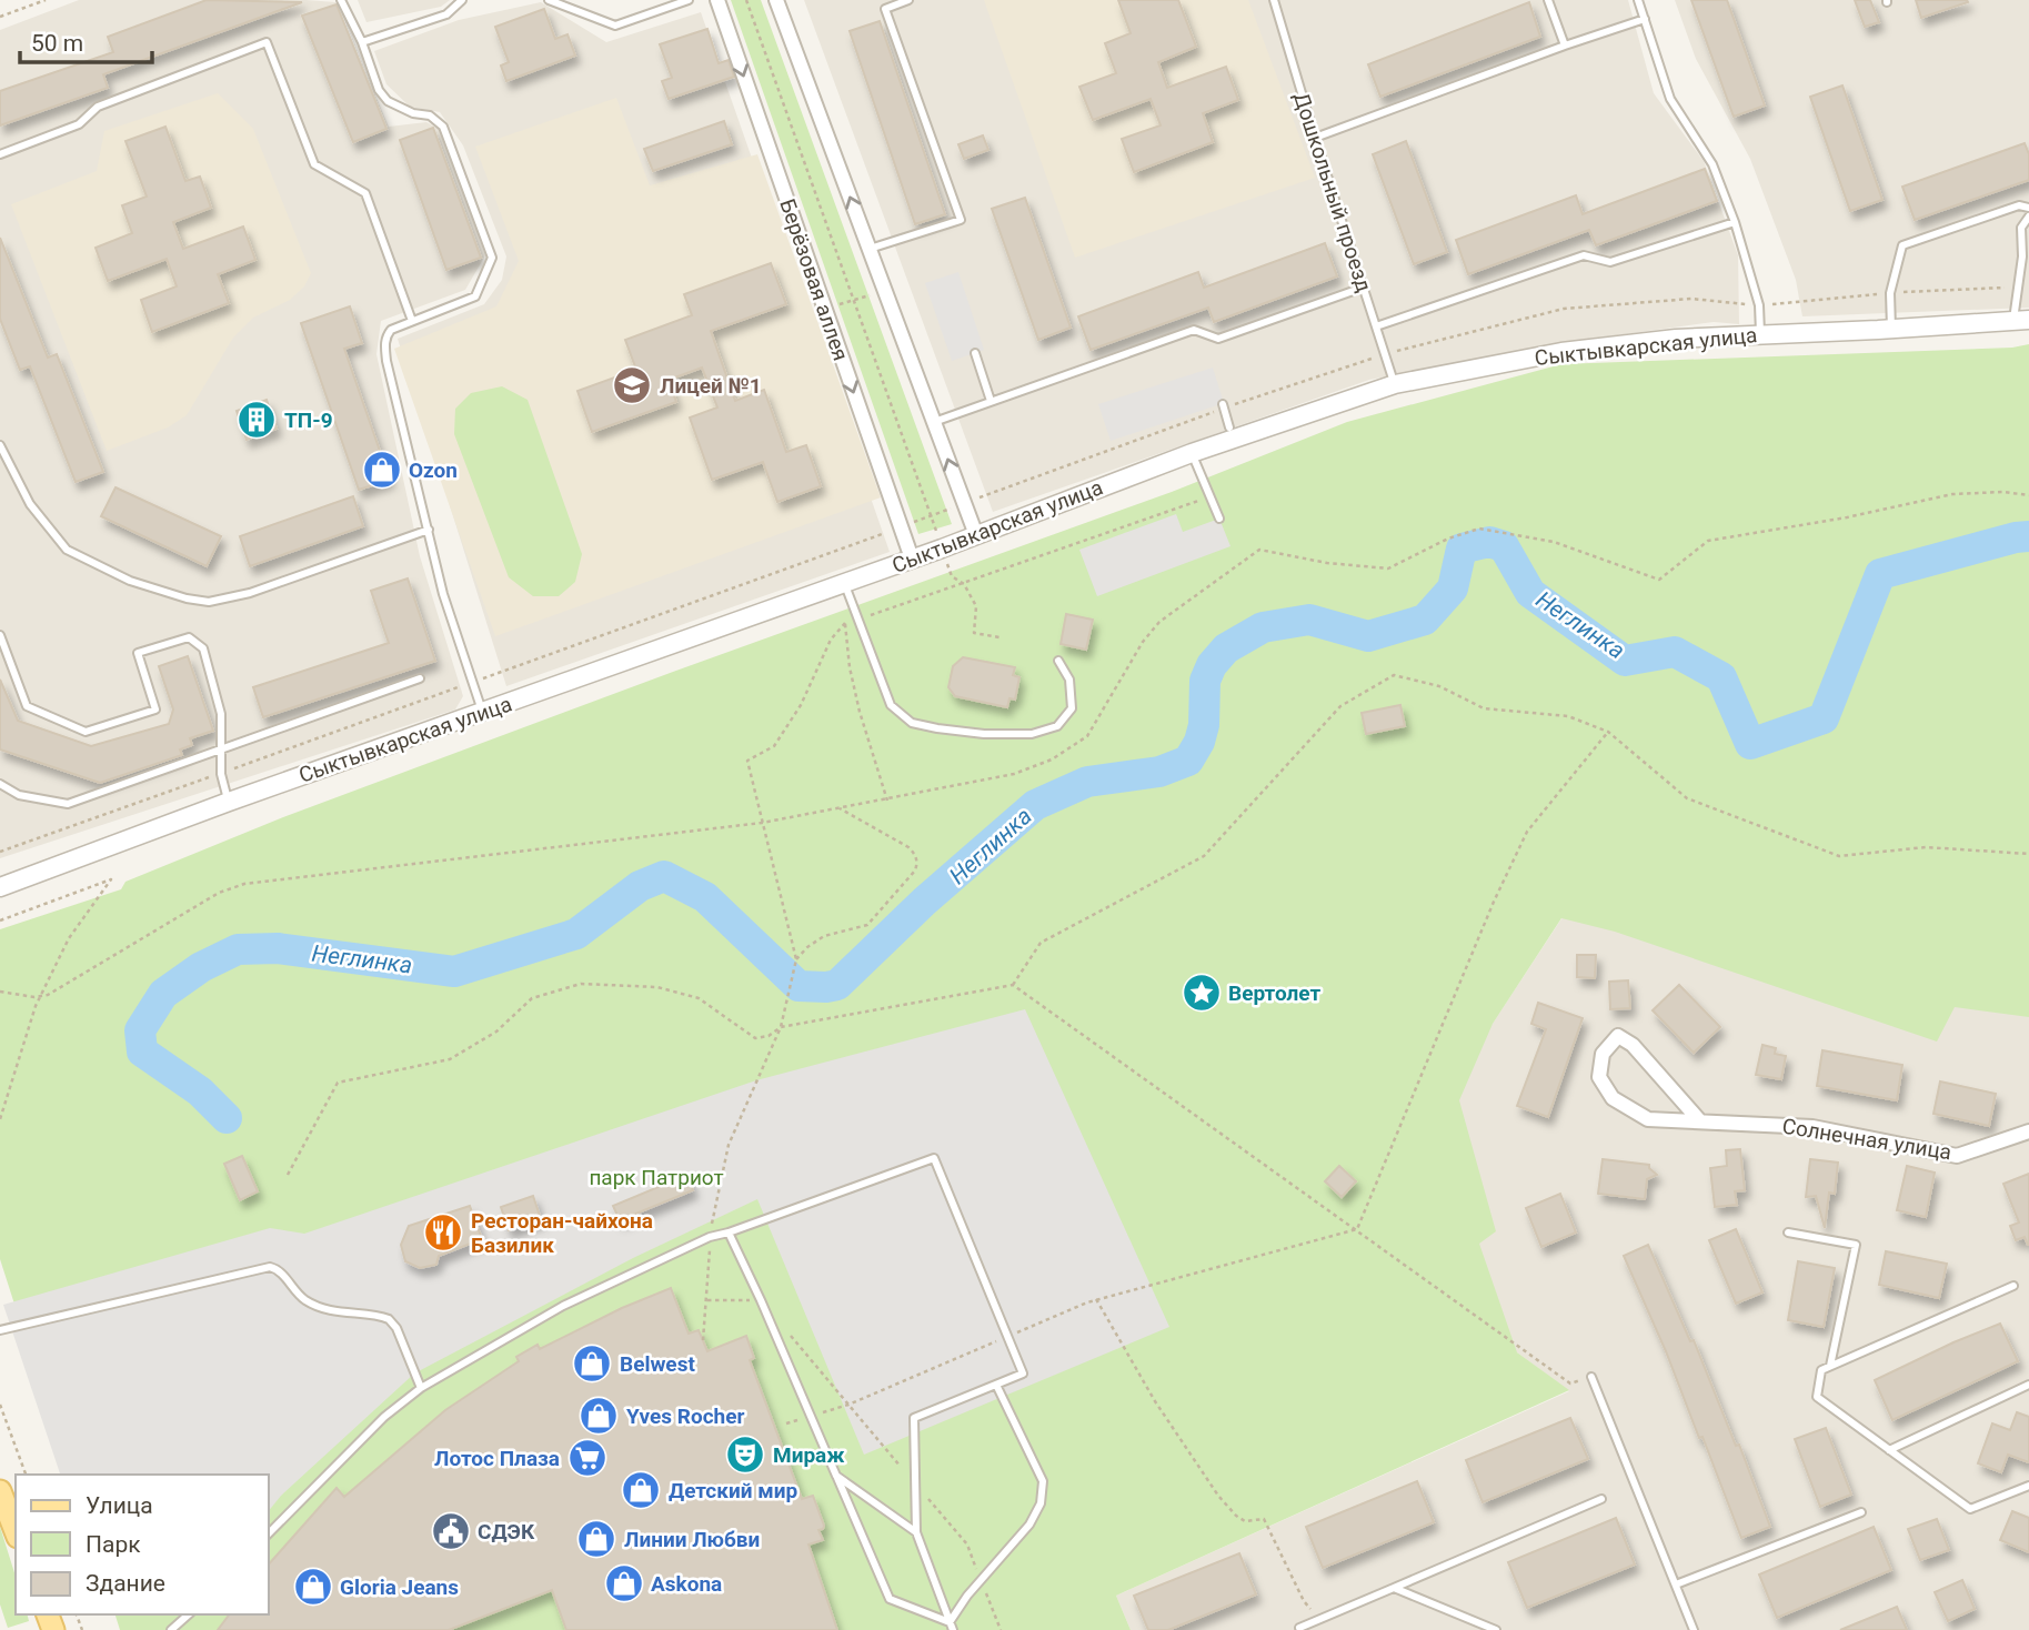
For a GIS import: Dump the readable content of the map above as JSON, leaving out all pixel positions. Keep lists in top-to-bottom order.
{
  "streets": {
    "street": ["Берёзовая аллея", "Сыктывкарская улица", "Солнечная улица"],
    "lane": ["Дошкольный проезд"]
  },
  "crossings": [
    ["Дошкольный проезд", "Сыктывкарская улица"],
    ["Берёзовая аллея", "Сыктывкарская улица"]
  ],
  "water": ["Неглинка"],
  "parks": ["парк Патриот"],
  "places": {
    "school or university": ["Лицей №1"],
    "building": ["ТП-9"],
    "shop": [
      "Ozon",
      "Belwest",
      "Yves Rocher",
      "Детский мир",
      "Линии Любви",
      "Askona",
      "Gloria Jeans"
    ],
    "place": ["Вертолет"],
    "restaurant": ["Ресторан-чайхона Базилик"],
    "theatre": ["Мираж"],
    "supermarket": ["Лотос Плаза"],
    "public building": ["СДЭК"]
  },
  "legend": ["Улица", "Парк", "Здание"],
  "scale_bar": "50 m"
}
